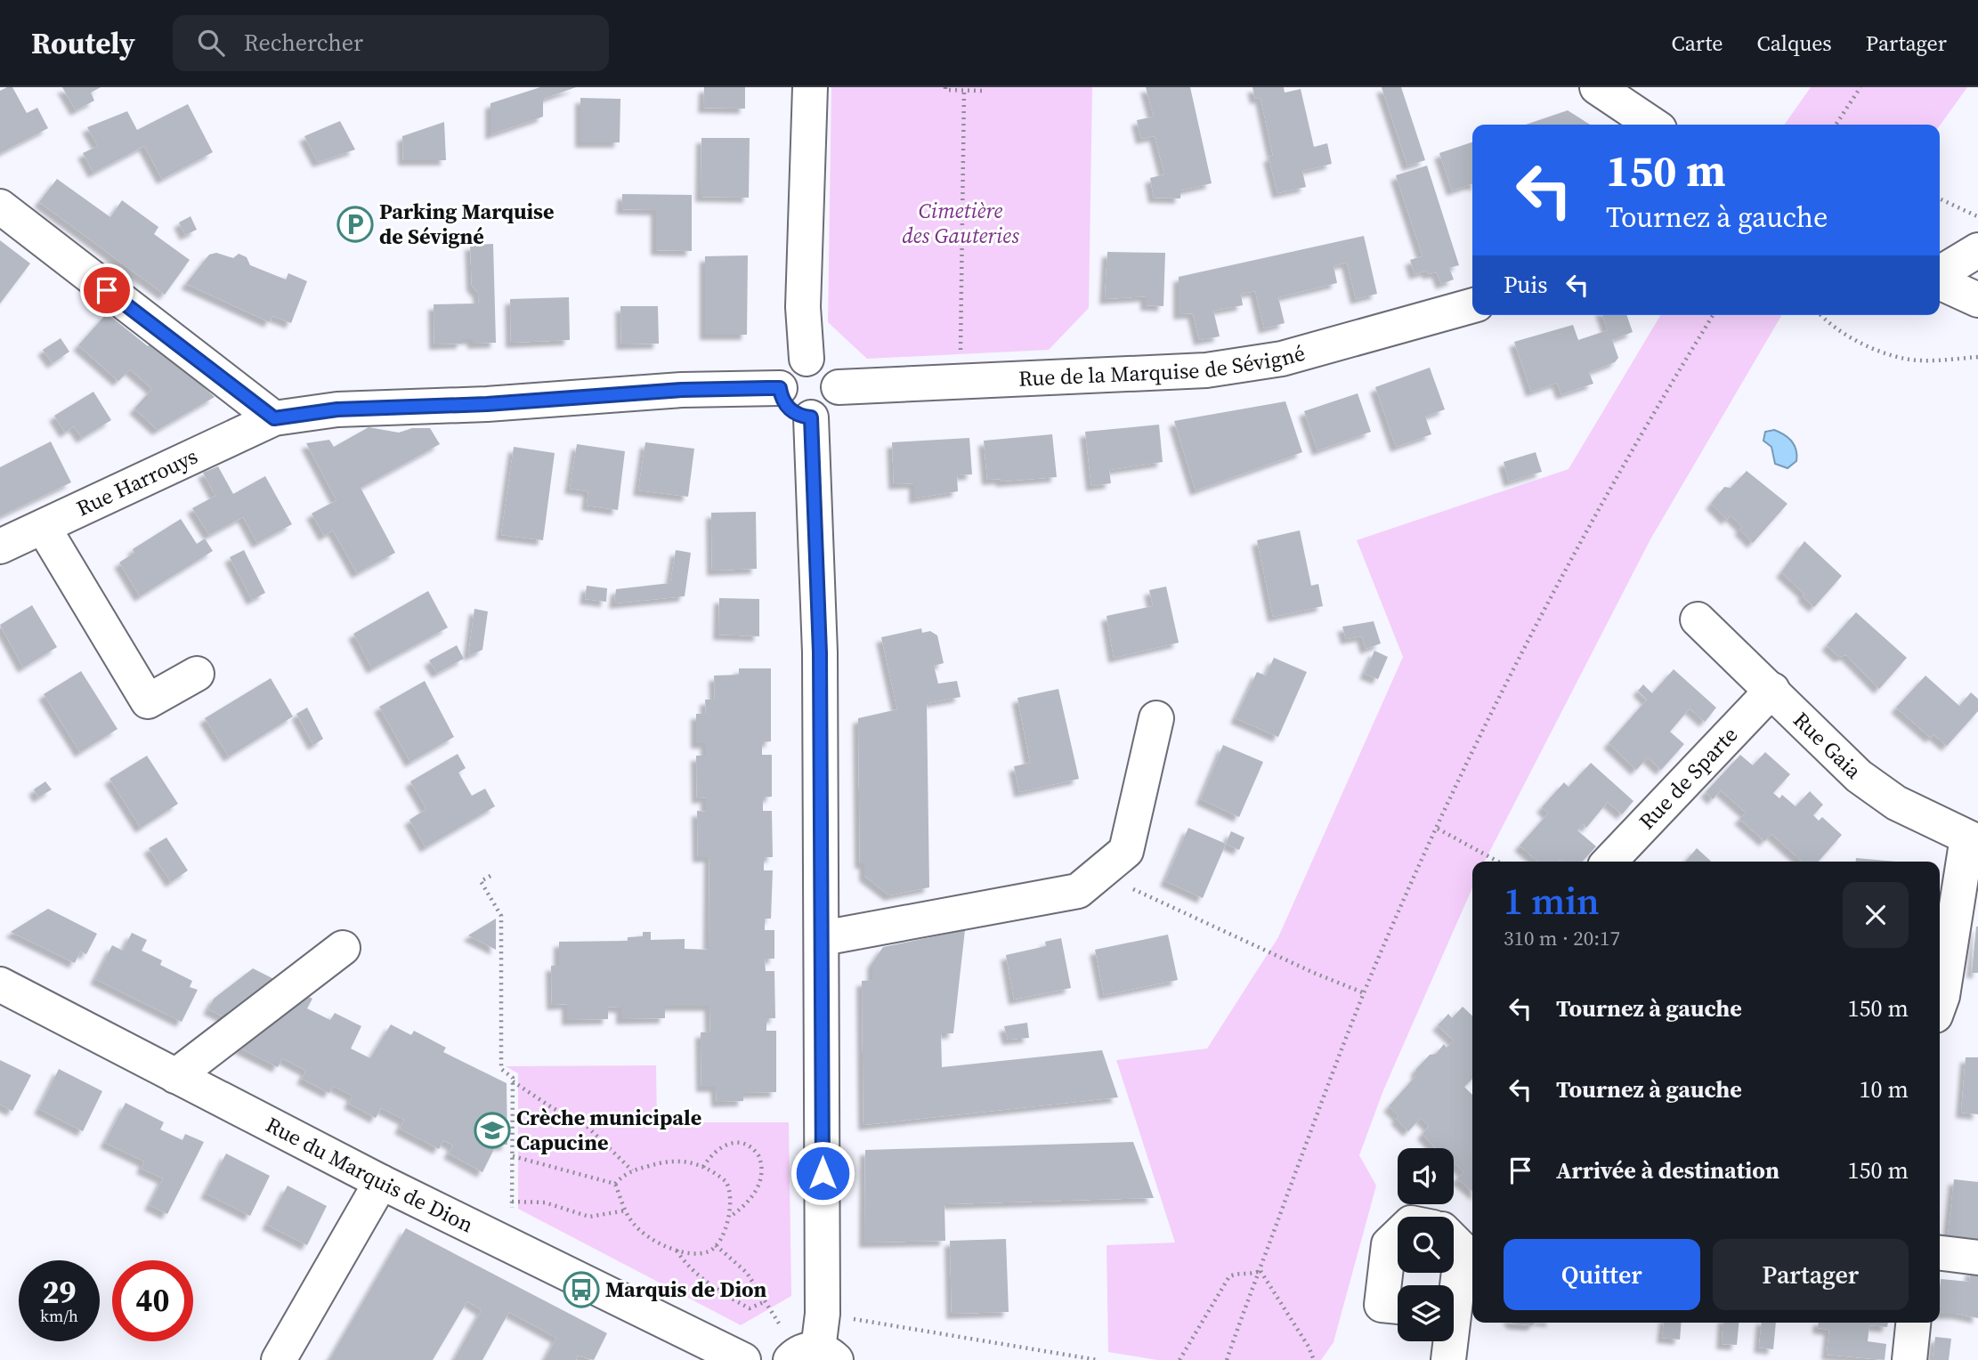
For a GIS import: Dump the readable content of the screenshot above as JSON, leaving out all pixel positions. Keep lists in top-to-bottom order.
{
  "streets": {
    "street": [
      "Rue de la Marquise de Sévigné",
      "Rue Harrouys",
      "Rue Gaia",
      "Rue de Sparte",
      "Rue du Marquis de Dion"
    ]
  },
  "crossings": [
    ["Rue Gaia", "Rue de Sparte"]
  ],
  "parks": ["Cimetière des Gauteries"],
  "places": {
    "parking": ["Parking Marquise de Sévigné"],
    "school or university": ["Crèche municipale Capucine"],
    "bus stop": ["Marquis de Dion"]
  },
  "page": {
    "header": "Routely",
    "search": "Rechercher",
    "nav": ["Carte", "Calques", "Partager"],
    "turn": ["150 m", "Tournez à gauche"],
    "then": "Puis",
    "heading": ["1 min", "310 m · 20:17"],
    "list": [
      {
        "name": "Tournez à gauche",
        "value": "150 m"
      },
      {
        "name": "Tournez à gauche",
        "value": "10 m"
      },
      {
        "name": "Arrivée à destination",
        "value": "150 m"
      }
    ],
    "buttons": ["Quitter", "Partager"],
    "speed": "29 km/h",
    "limit": "40"
  }
}
